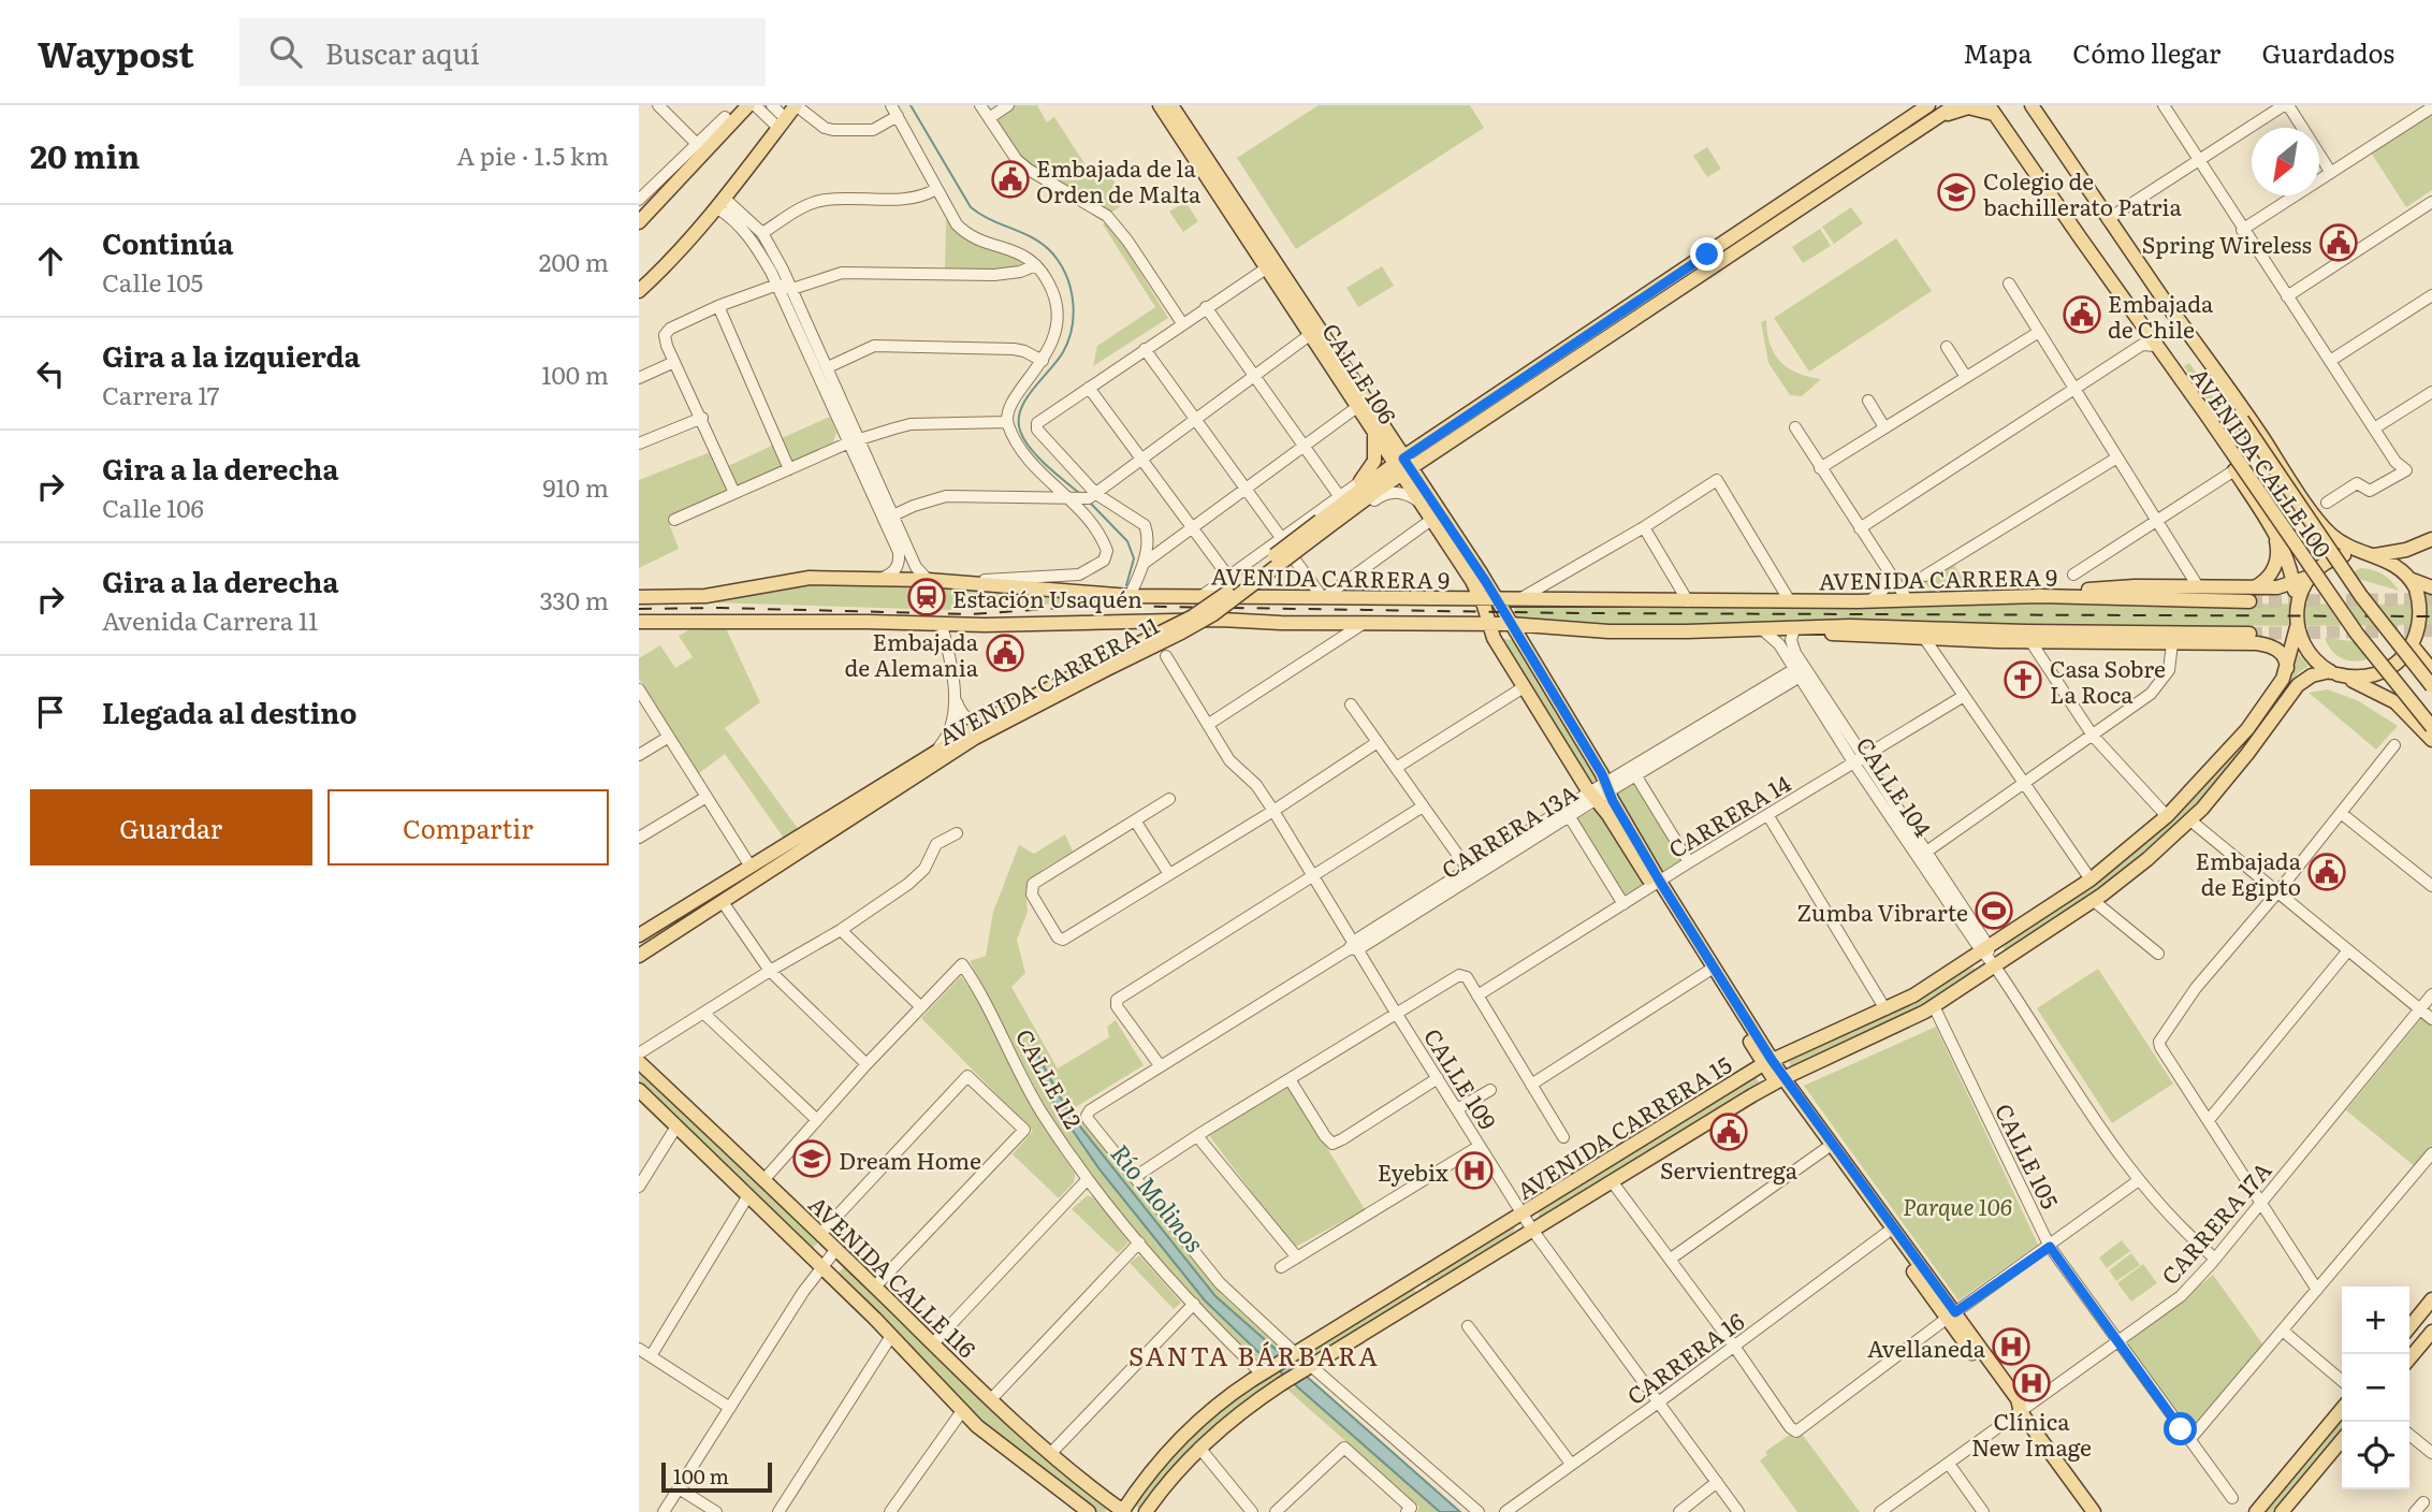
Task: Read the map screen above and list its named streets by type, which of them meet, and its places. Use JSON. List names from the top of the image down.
{
  "streets": {
    "main road": [
      "CALLE 106",
      "AVENIDA CALLE 100",
      "AVENIDA CARRERA 9",
      "AVENIDA CARRERA 11",
      "AVENIDA CARRERA 15",
      "AVENIDA CALLE 116"
    ],
    "street": [
      "CALLE 104",
      "CARRERA 14",
      "CARRERA 13A",
      "CALLE 112",
      "CALLE 109",
      "CALLE 105",
      "CARRERA 17A",
      "CARRERA 16"
    ]
  },
  "crossings": [
    ["CALLE 106", "AVENIDA CARRERA 9"],
    ["CALLE 106", "AVENIDA CARRERA 11"],
    ["CALLE 106", "CARRERA 14"],
    ["CALLE 106", "CARRERA 13A"],
    ["CALLE 106", "AVENIDA CARRERA 15"],
    ["CALLE 106", "CARRERA 17A"],
    ["CALLE 106", "CARRERA 16"],
    ["AVENIDA CARRERA 9", "CALLE 104"],
    ["AVENIDA CARRERA 9", "AVENIDA CARRERA 15"],
    ["CALLE 104", "CARRERA 14"],
    ["CALLE 104", "CARRERA 13A"],
    ["CALLE 104", "AVENIDA CARRERA 15"],
    ["CALLE 104", "CARRERA 17A"],
    ["CARRERA 13A", "CALLE 112"],
    ["CARRERA 13A", "CALLE 109"],
    ["CALLE 112", "AVENIDA CARRERA 15"],
    ["CALLE 109", "AVENIDA CARRERA 15"],
    ["CALLE 109", "CARRERA 16"],
    ["AVENIDA CARRERA 15", "CALLE 105"],
    ["AVENIDA CARRERA 15", "AVENIDA CALLE 116"],
    ["CALLE 105", "CARRERA 17A"]
  ],
  "districts": ["SANTA BÁRBARA"],
  "water": ["Río Molinos"],
  "parks": ["Parque 106"],
  "places": {
    "public building": [
      "Embajada de la Orden de Malta",
      "Spring Wireless",
      "Embajada de Chile",
      "Embajada de Alemania",
      "Embajada de Egipto",
      "Servientrega"
    ],
    "school or university": ["Colegio de bachillerato Patria", "Dream Home"],
    "station": ["Estación Usaquén"],
    "church": ["Casa Sobre La Roca"],
    "sports": ["Zumba Vibrarte"],
    "hospital": ["Eyebix", "Avellaneda", "Clínica New Image"]
  },
  "scale_bar": "100 m",
  "north": "bottom left",
  "page": {
    "header": "Waypost",
    "search": "Buscar aquí",
    "nav": ["Mapa", "Cómo llegar", "Guardados"],
    "heading": ["20 min", "A pie · 1.5 km"],
    "list": [
      ["Continúa", "Calle 105", "200 m"],
      ["Gira a la izquierda", "Carrera 17", "100 m"],
      ["Gira a la derecha", "Calle 106", "910 m"],
      ["Gira a la derecha", "Avenida Carrera 11", "330 m"],
      "Llegada al destino"
    ],
    "buttons": ["Guardar", "Compartir"],
    "map_buttons": ["+", "−"],
    "scale": "100 m"
  }
}
